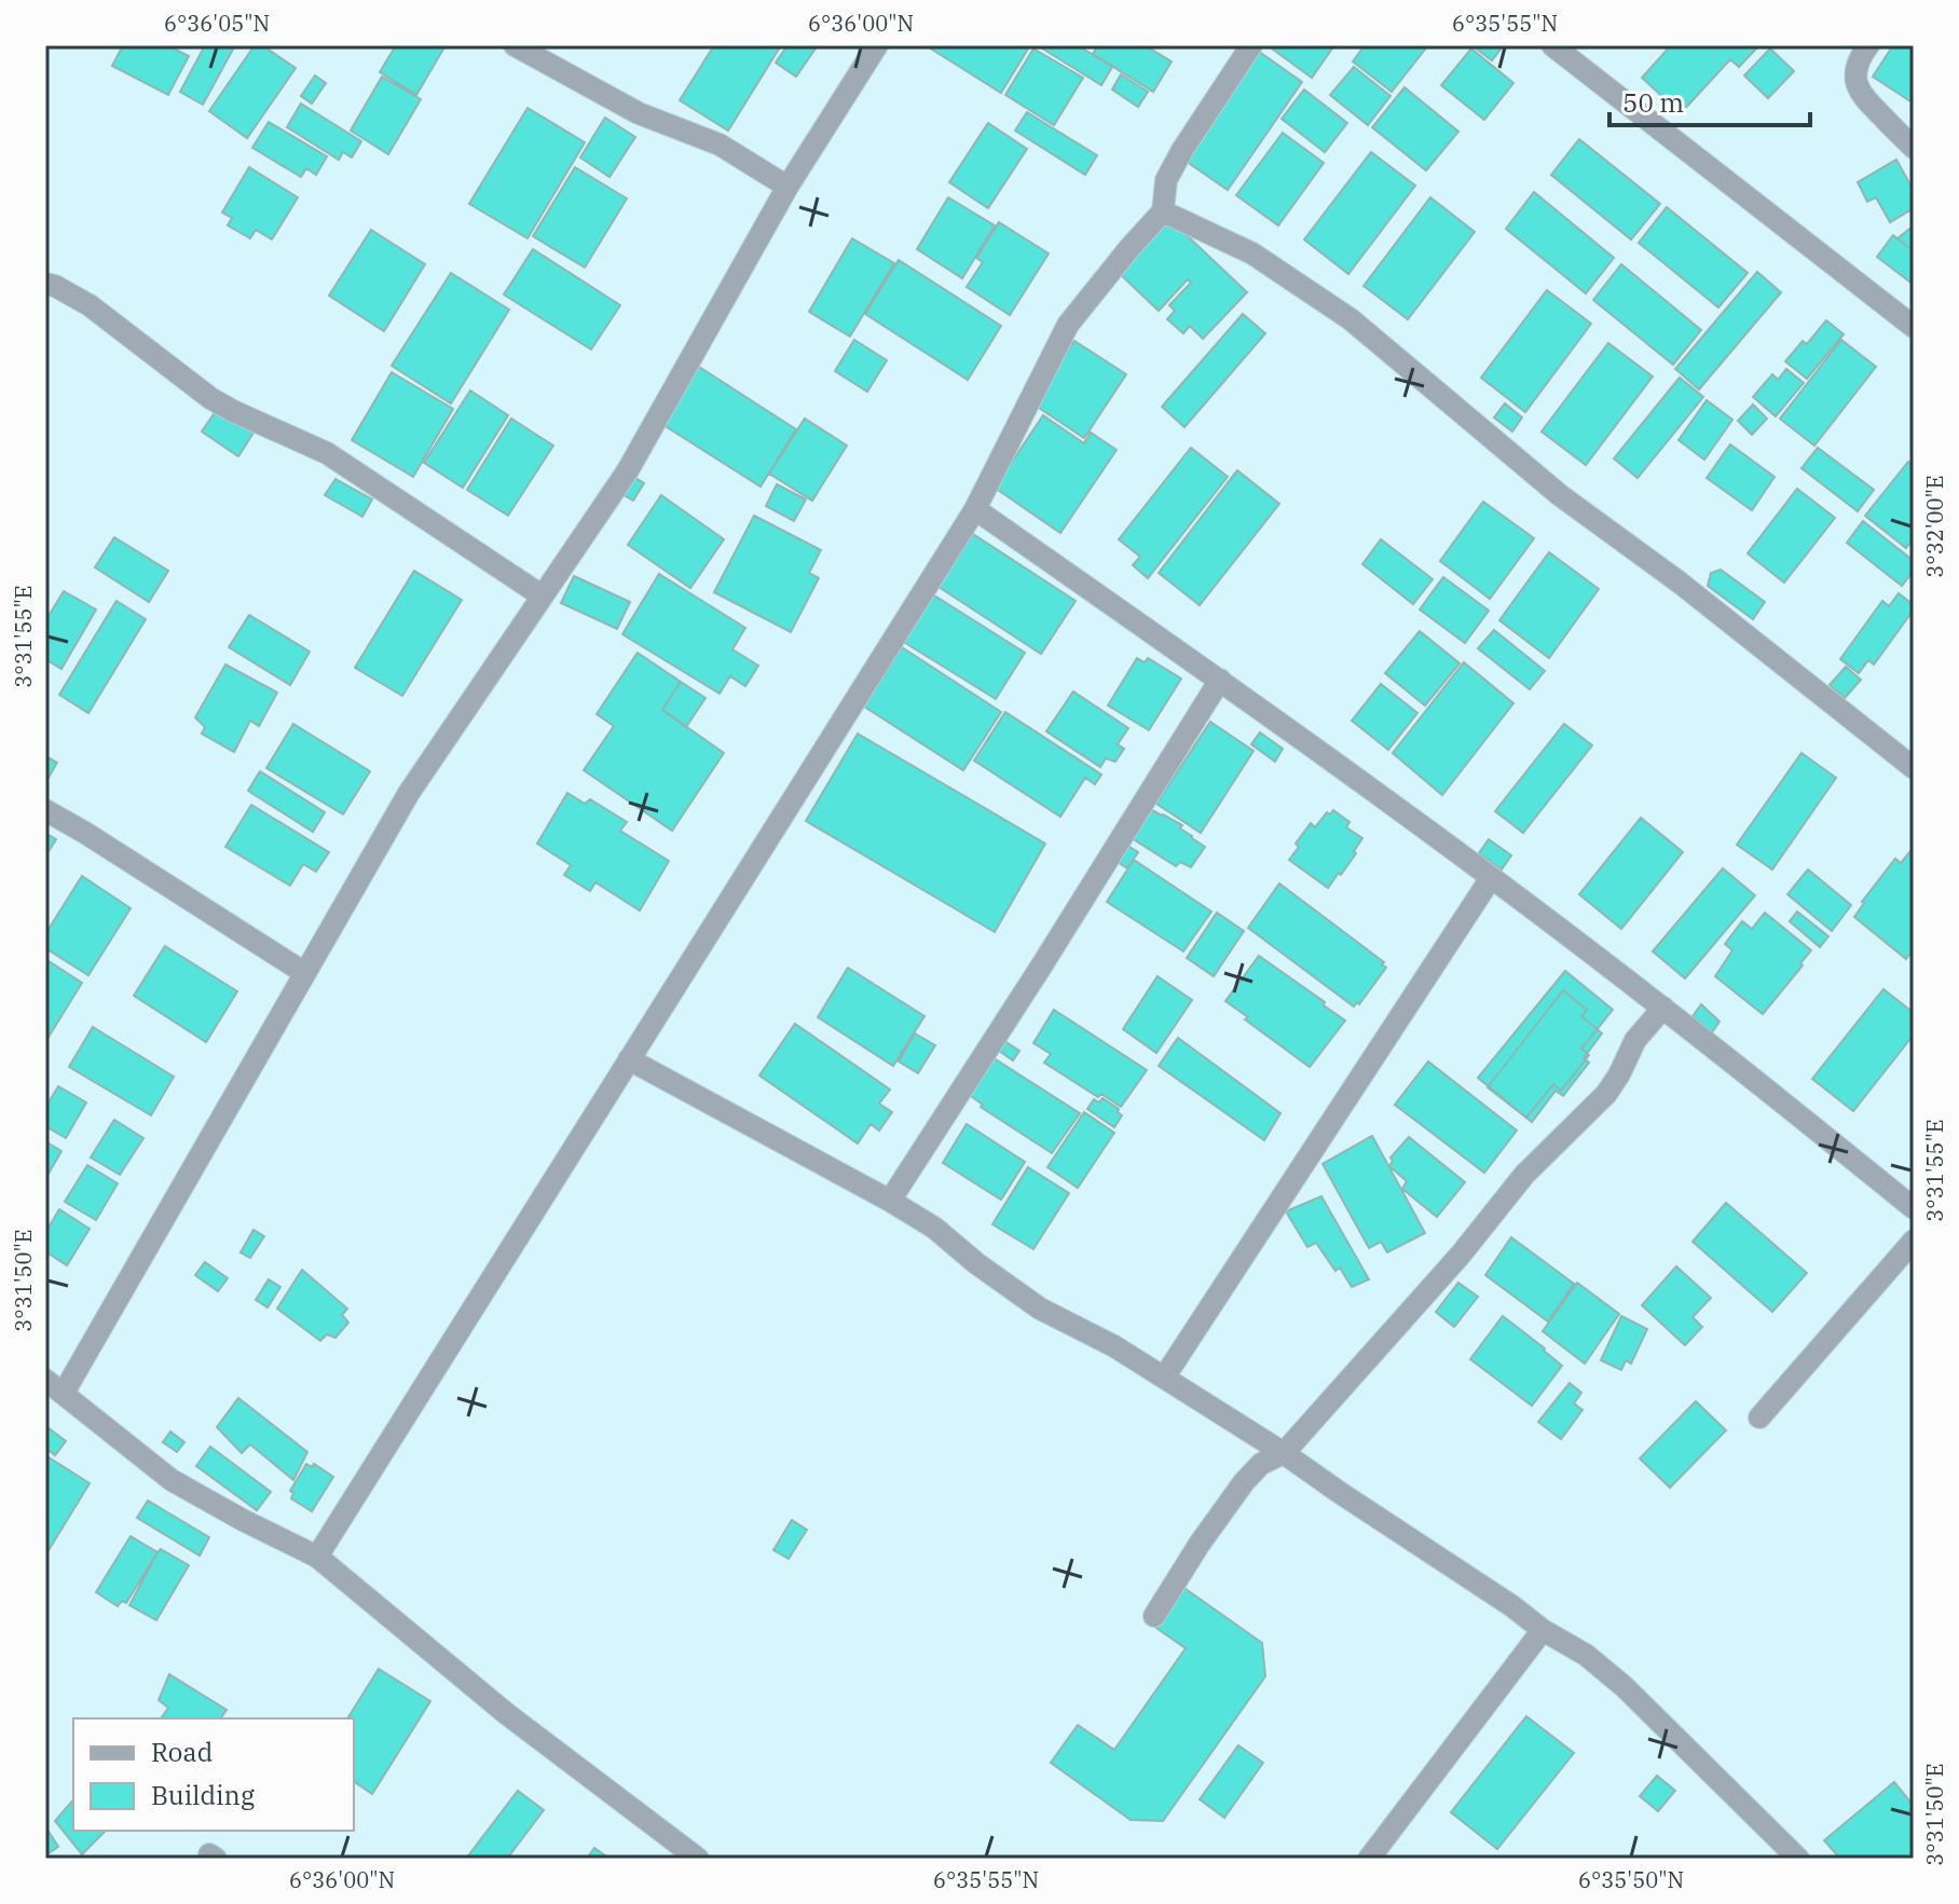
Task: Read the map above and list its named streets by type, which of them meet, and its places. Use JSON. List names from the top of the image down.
{
  "legend": ["Road", "Building"],
  "scale_bar": "50 m",
  "coordinates": [
    "6°36'05\"N",
    "6°36'00\"N",
    "6°35'55\"N",
    "3°32'00\"E",
    "3°31'55\"E",
    "3°31'50\"E",
    "6°35'50\"N"
  ]
}
